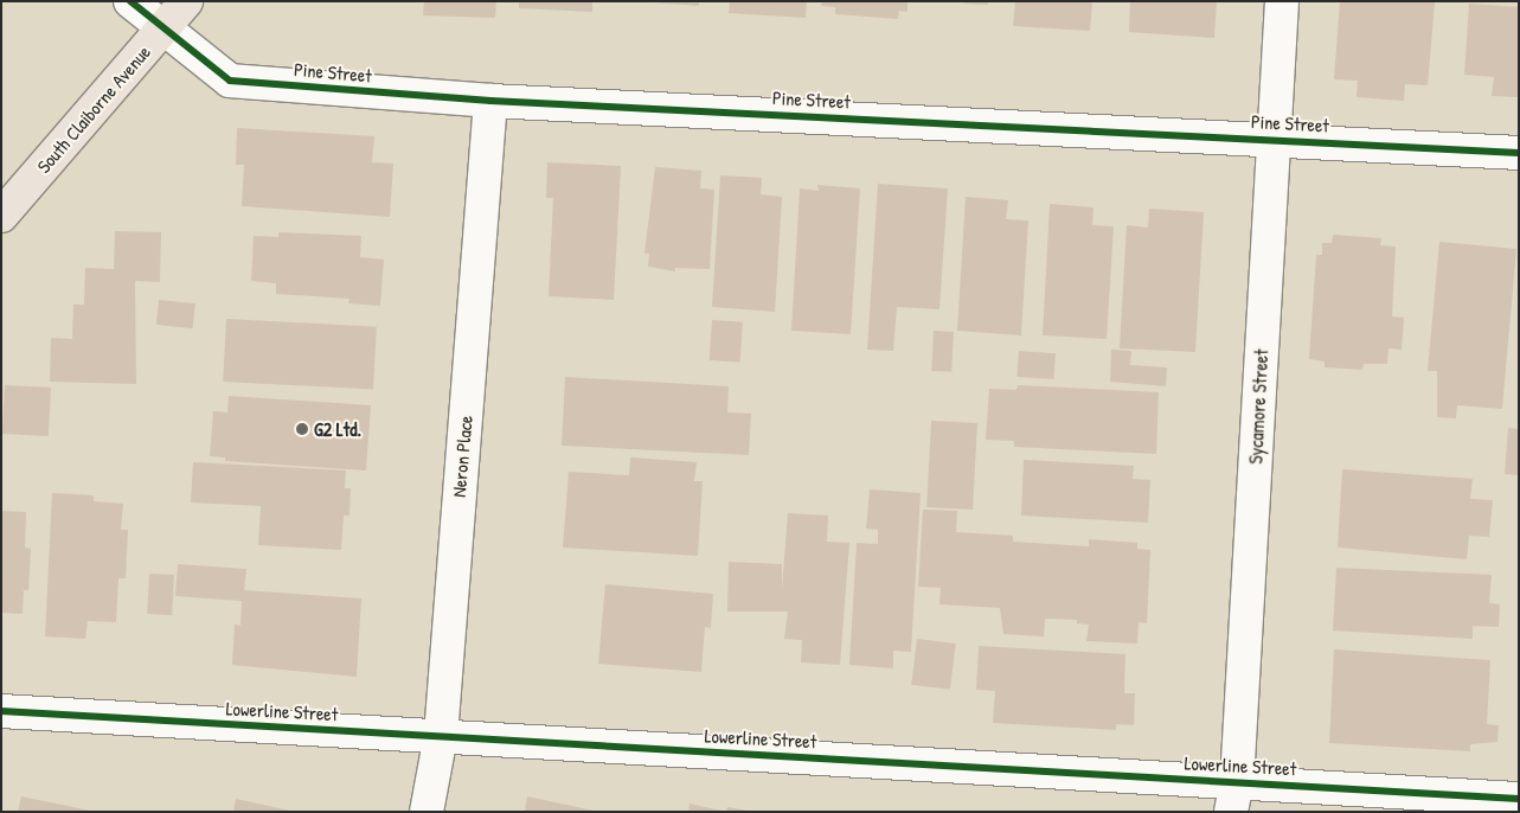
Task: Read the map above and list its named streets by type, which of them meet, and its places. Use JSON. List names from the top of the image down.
{
  "streets": {
    "main road": ["South Claiborne Avenue"],
    "street": [
      "Pine Street",
      "Sycamore Street",
      "Neron Place",
      "Lowerline Street"
    ]
  },
  "crossings": [
    ["Pine Street", "South Claiborne Avenue"],
    ["Pine Street", "Sycamore Street"],
    ["Pine Street", "Neron Place"],
    ["Sycamore Street", "Lowerline Street"],
    ["Neron Place", "Lowerline Street"]
  ],
  "places": ["G2 Ltd."]
}
